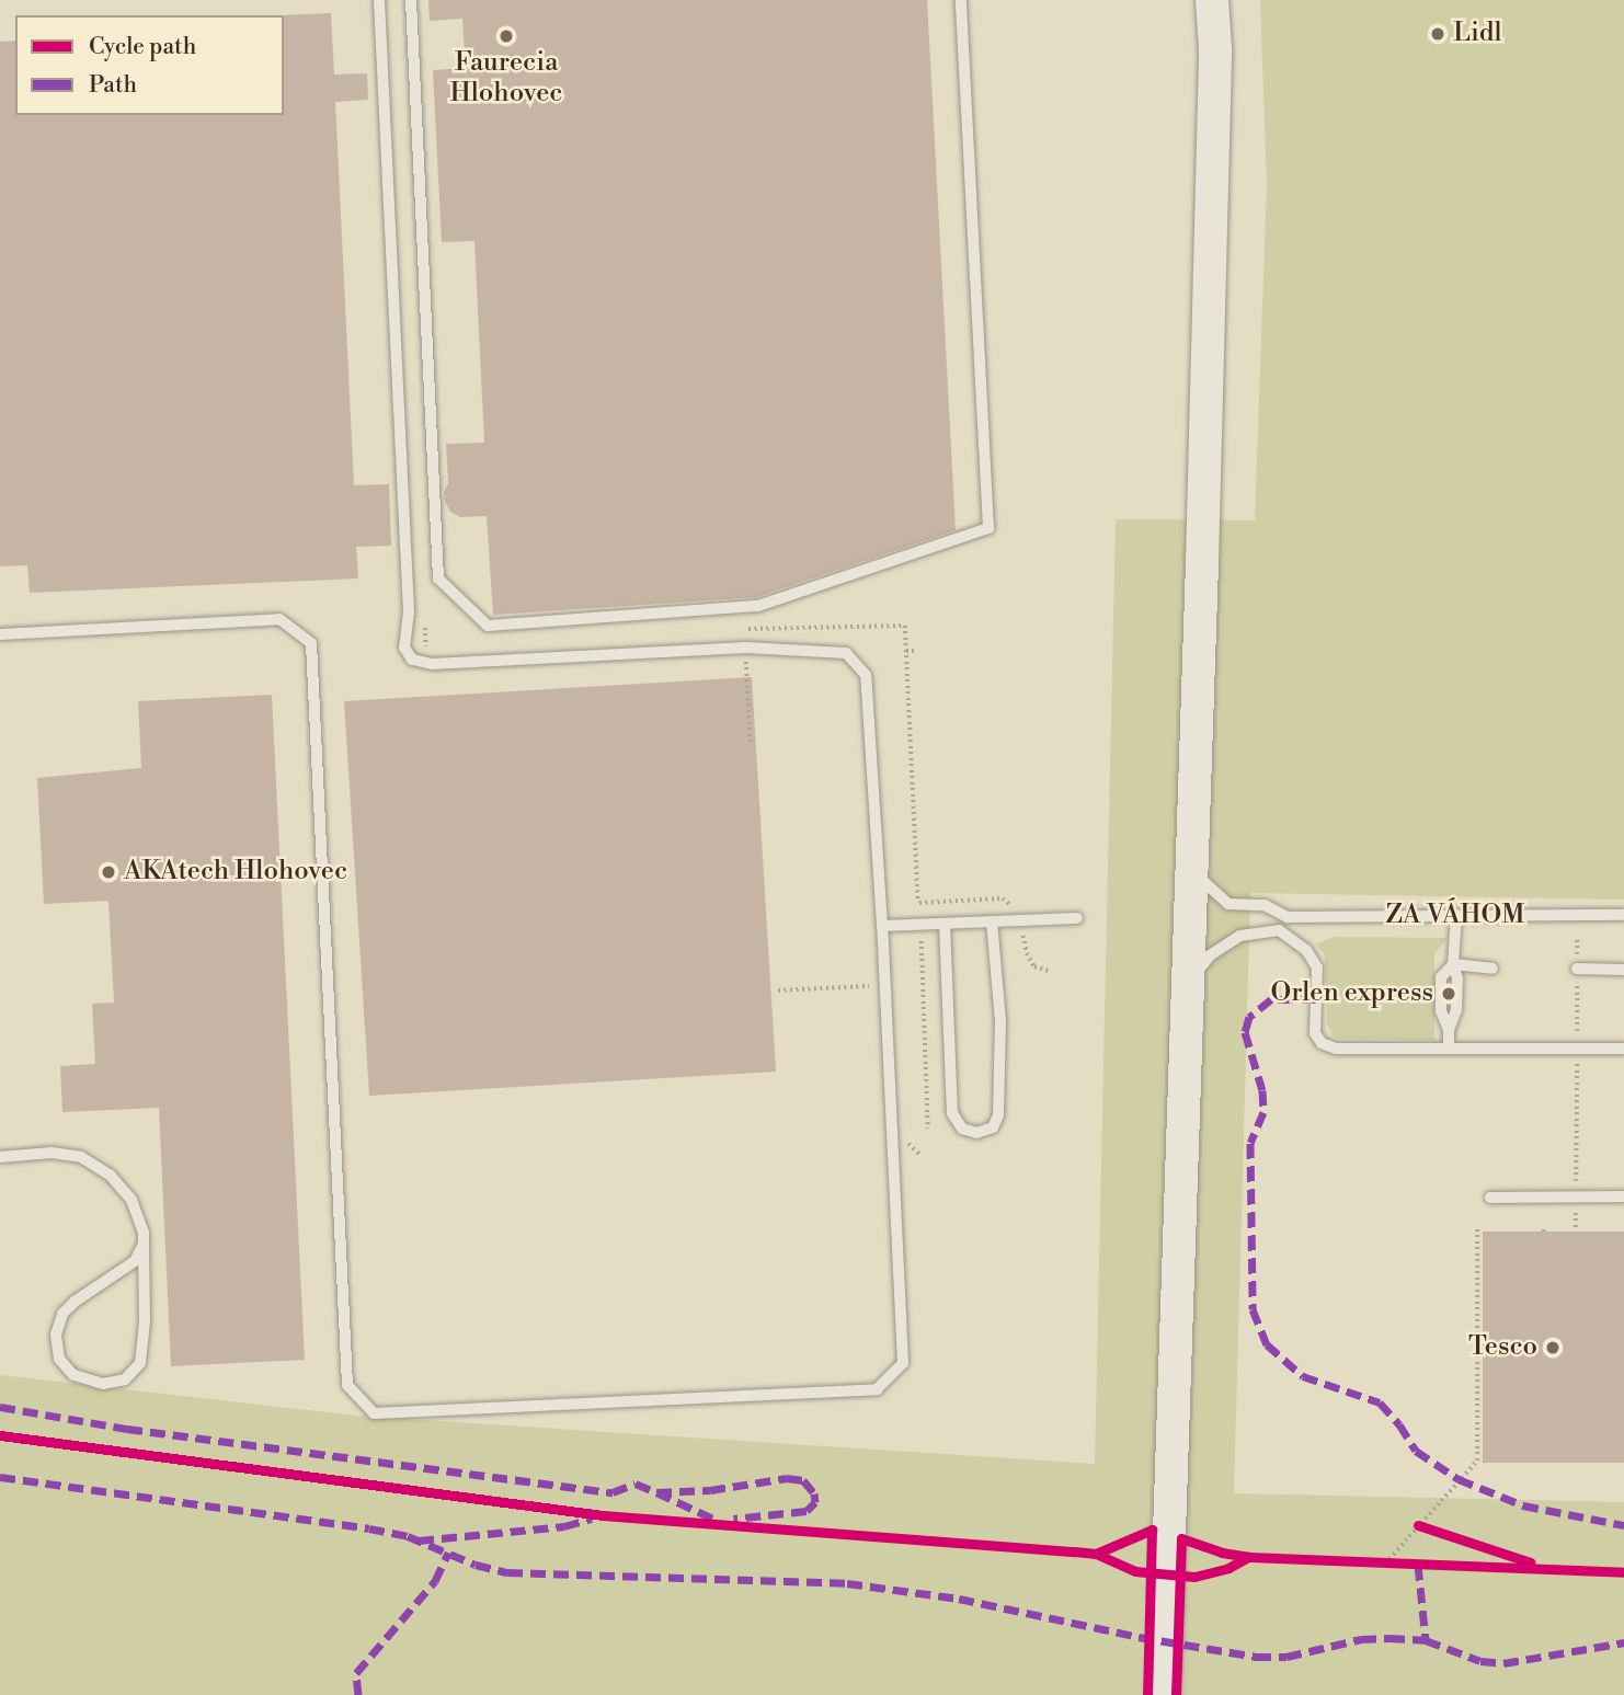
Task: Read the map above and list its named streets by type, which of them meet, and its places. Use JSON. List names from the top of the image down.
{
  "streets": {
    "lane": ["ZA VÁHOM"]
  },
  "places": [
    "Lidl",
    "Faurecia Hlohovec",
    "AKAtech Hlohovec",
    "Orlen express",
    "Tesco"
  ],
  "legend": ["Cycle path", "Path"]
}
